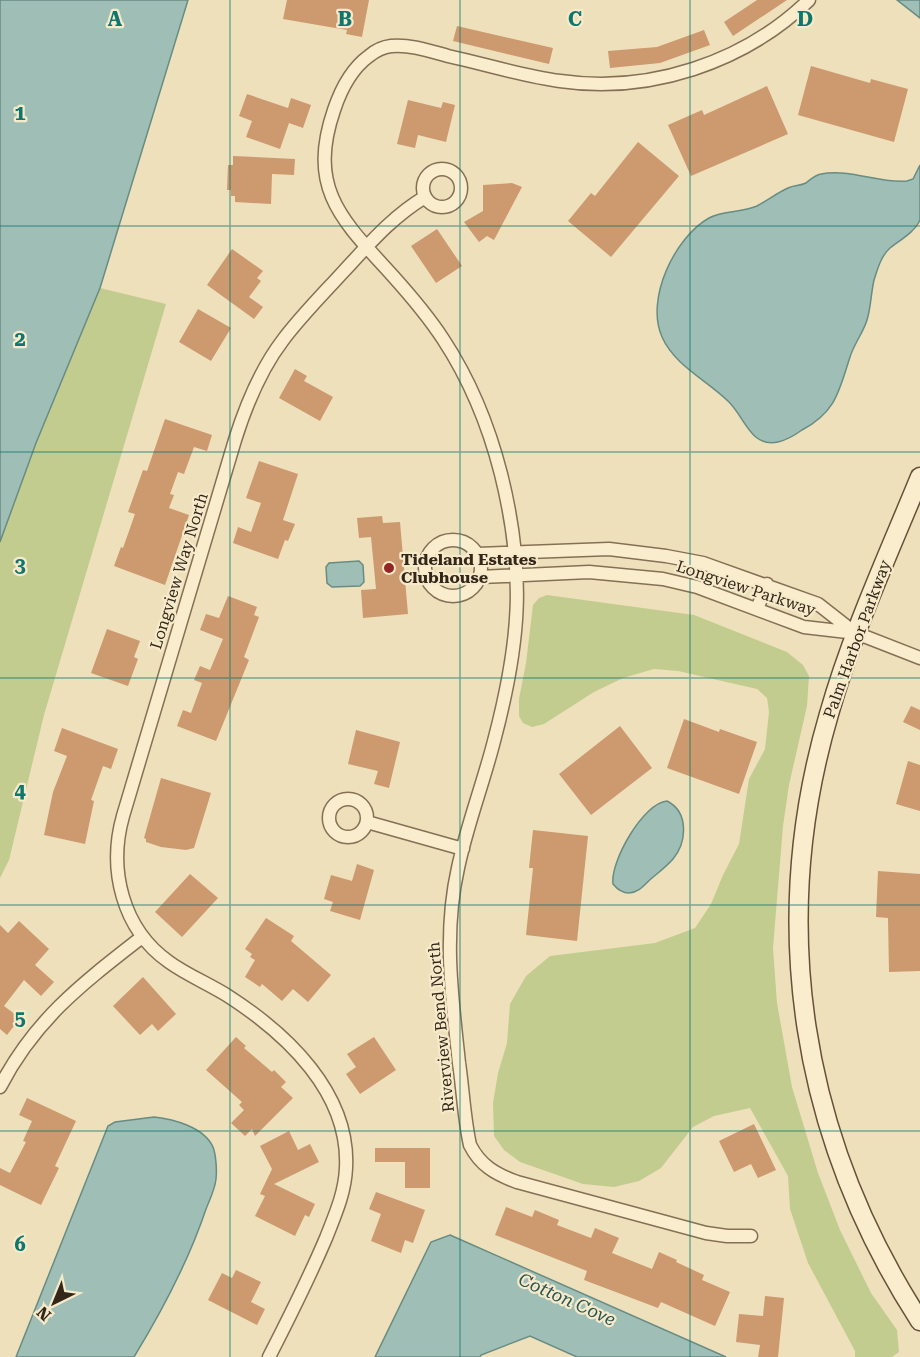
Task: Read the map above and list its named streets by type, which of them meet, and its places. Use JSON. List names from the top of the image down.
{
  "streets": {
    "street": [
      "Longview Way North",
      "Longview Parkway",
      "Palm Harbor Parkway",
      "Riverview Bend North"
    ]
  },
  "crossings": [
    ["Longview Way North", "Riverview Bend North"],
    ["Longview Parkway", "Palm Harbor Parkway"],
    ["Longview Parkway", "Riverview Bend North"]
  ],
  "water": ["Cotton Cove"],
  "places": ["Tideland Estates Clubhouse"],
  "north": "bottom left",
  "grid": {
    "columns": [
      "A",
      "B",
      "C",
      "D"
    ],
    "rows": [
      "1",
      "2",
      "3",
      "4",
      "5",
      "6"
    ]
  }
}
